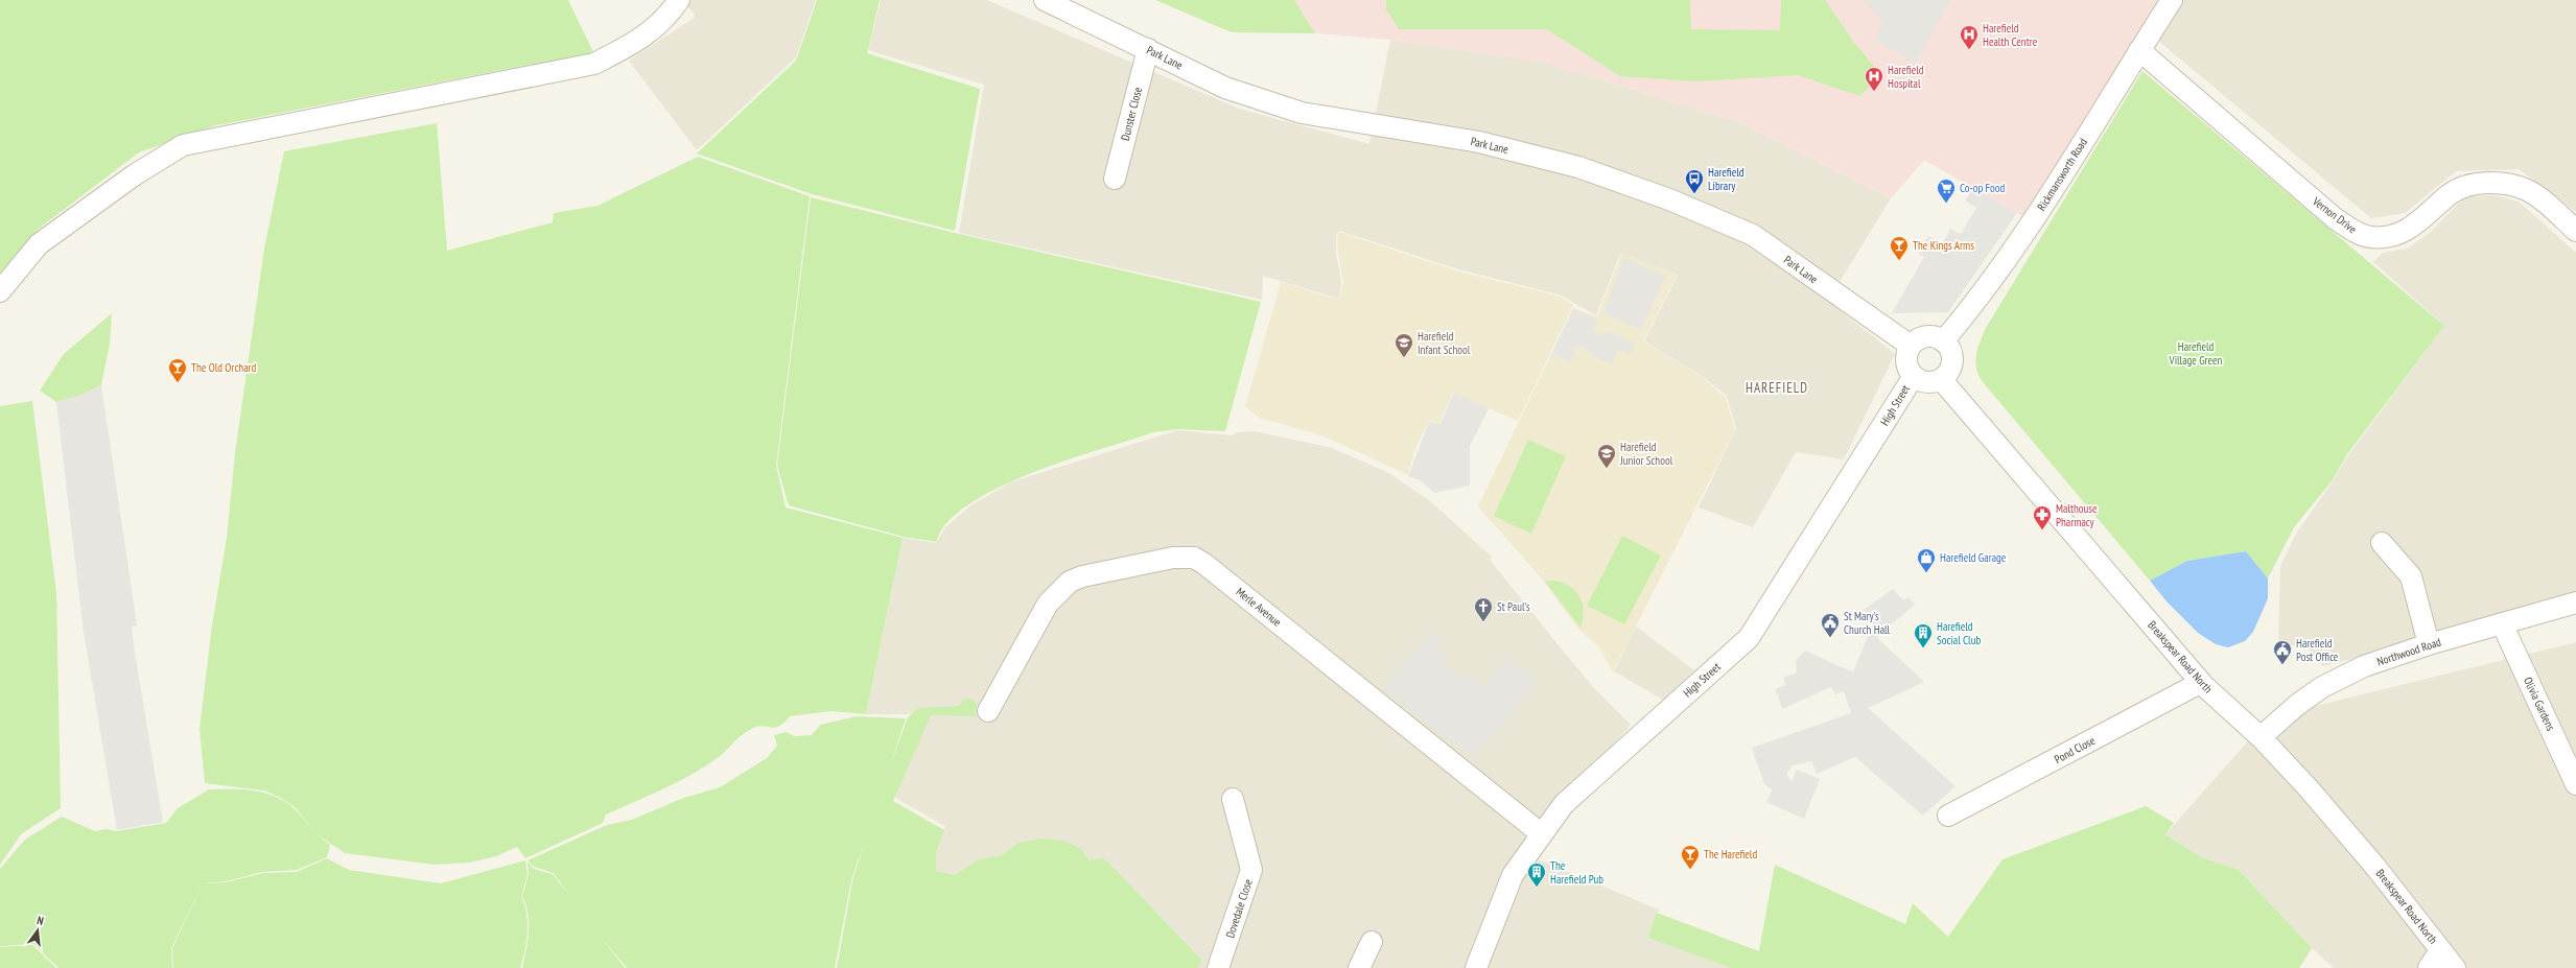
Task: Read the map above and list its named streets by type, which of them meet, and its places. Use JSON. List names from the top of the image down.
{
  "streets": {
    "street": [
      "Park Lane",
      "Dunster Close",
      "Rickmansworth Road",
      "Vernon Drive",
      "High Street",
      "Merle Avenue",
      "Northwood Road",
      "Breakspear Road North",
      "Olivia Gardens",
      "Pond Close",
      "Dovedale Close"
    ]
  },
  "crossings": [
    ["Park Lane", "Dunster Close"],
    ["Park Lane", "Rickmansworth Road"],
    ["Park Lane", "High Street"],
    ["Park Lane", "Breakspear Road North"],
    ["Rickmansworth Road", "Vernon Drive"],
    ["Rickmansworth Road", "High Street"],
    ["Rickmansworth Road", "Breakspear Road North"],
    ["High Street", "Merle Avenue"],
    ["High Street", "Breakspear Road North"],
    ["Northwood Road", "Breakspear Road North"],
    ["Northwood Road", "Olivia Gardens"],
    ["Breakspear Road North", "Pond Close"]
  ],
  "districts": ["HAREFIELD"],
  "parks": ["Harefield Village Green"],
  "places": {
    "hospital": ["Harefield Health Centre", "Harefield Hospital"],
    "bus stop": ["Harefield Library"],
    "supermarket": ["Co-op Food"],
    "bar": ["The Kings Arms", "The Old Orchard", "The Harefield"],
    "school or university": ["Harefield Infant School", "Harefield Junior School"],
    "pharmacy": ["Malthouse Pharmacy"],
    "shop": ["Harefield Garage"],
    "church": ["St Paul's"],
    "public building": ["St Mary's Church Hall", "Harefield Post Office"],
    "building": ["Harefield Social Club", "The Harefield Pub"]
  },
  "north": "top"
}
